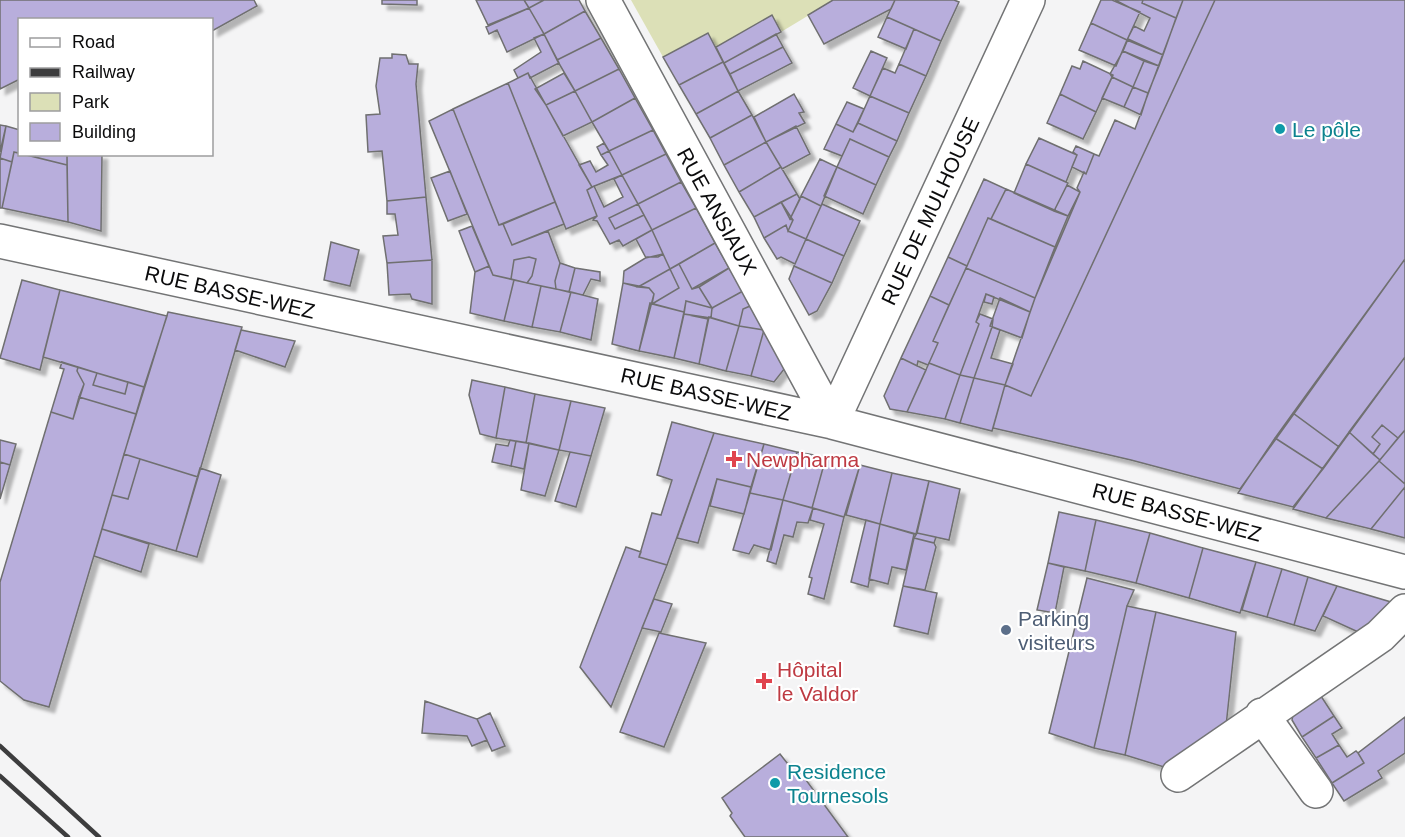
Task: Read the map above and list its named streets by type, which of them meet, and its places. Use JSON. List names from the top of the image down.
{
  "streets": {
    "street": ["RUE ANSIAUX", "RUE DE MULHOUSE", "RUE BASSE-WEZ"]
  },
  "crossings": [
    ["RUE ANSIAUX", "RUE DE MULHOUSE"],
    ["RUE ANSIAUX", "RUE BASSE-WEZ"],
    ["RUE DE MULHOUSE", "RUE BASSE-WEZ"]
  ],
  "places": {
    "other": ["Le pôle", "Parking visiteurs", "Residence Tournesols"],
    "health": ["Newpharma", "Hôpital le Valdor"]
  },
  "legend": [
    "Road",
    "Railway",
    "Park",
    "Building"
  ]
}
